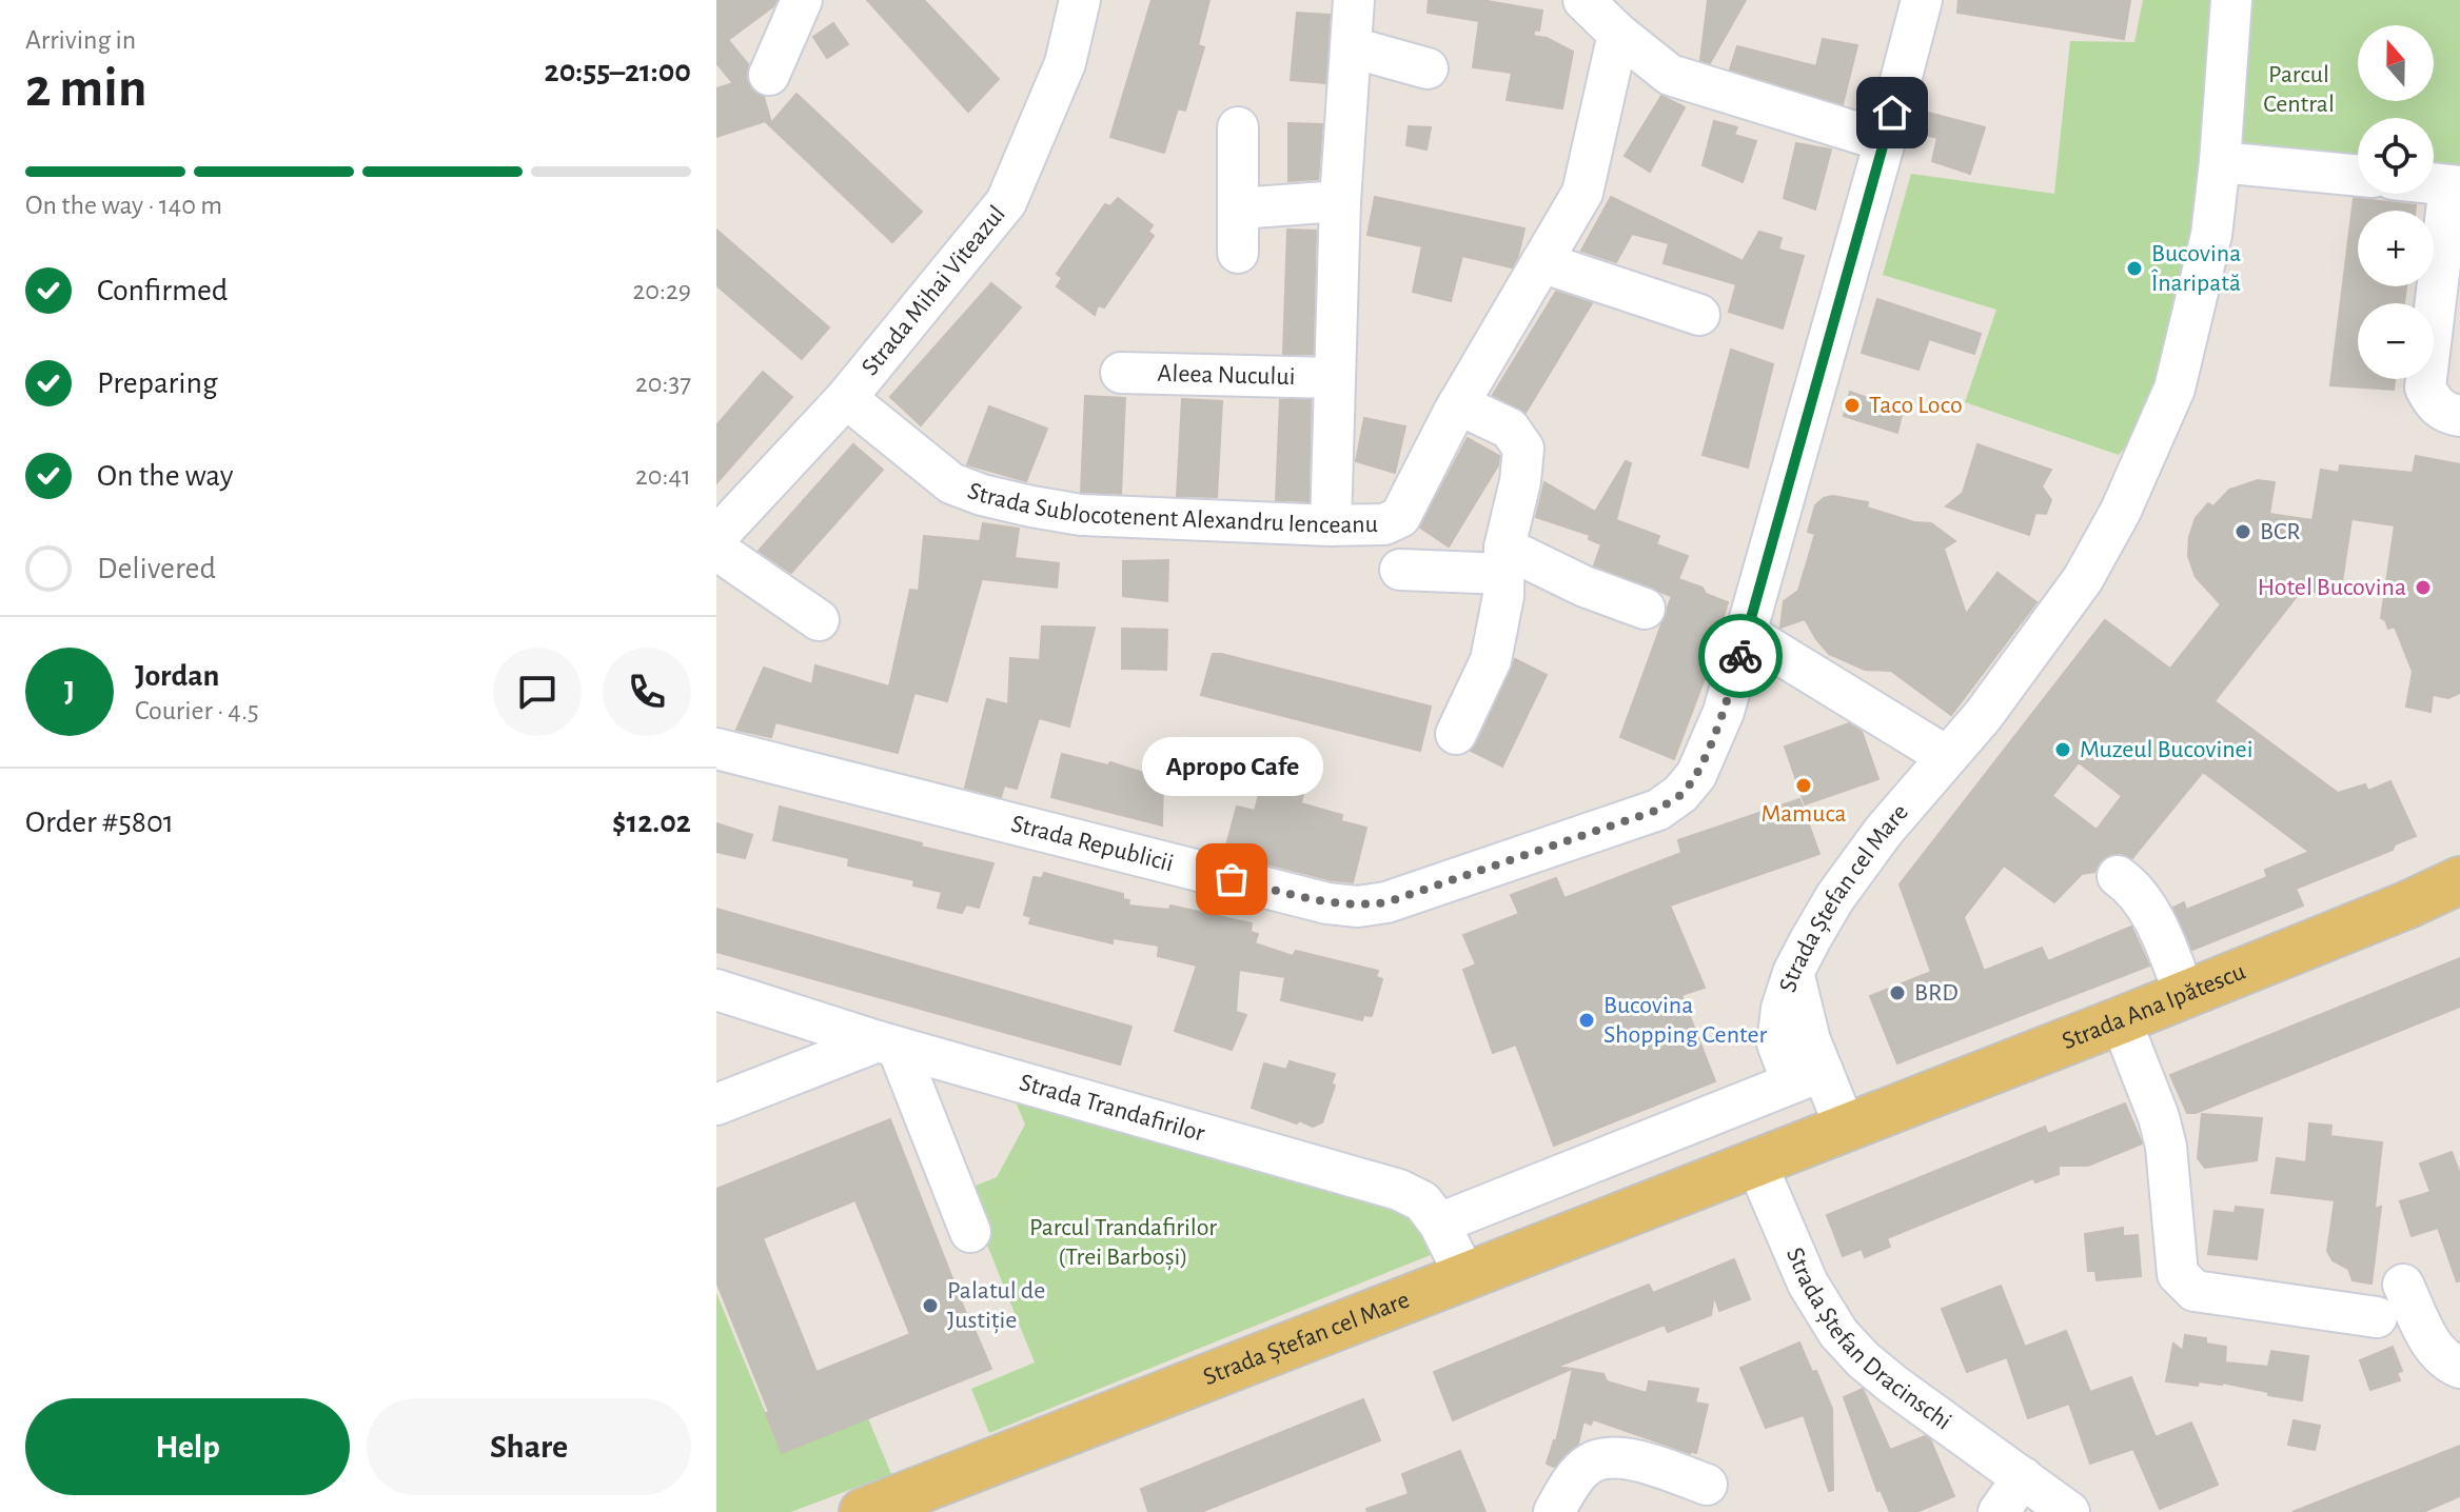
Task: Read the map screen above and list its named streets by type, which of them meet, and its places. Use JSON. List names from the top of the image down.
{
  "streets": {
    "main road": ["Strada Ștefan cel Mare", "Strada Ana Ipătescu"],
    "street": [
      "Strada Mihai Viteazul",
      "Aleea Nucului",
      "Strada Sublocotenent Alexandru Ienceanu",
      "Strada Republicii",
      "Strada Trandafirilor",
      "Strada Ștefan Dracinschi"
    ]
  },
  "crossings": [
    ["Strada Mihai Viteazul", "Strada Sublocotenent Alexandru Ienceanu"],
    ["Aleea Nucului", "Strada Sublocotenent Alexandru Ienceanu"],
    ["Strada Ștefan cel Mare", "Strada Ana Ipătescu"],
    ["Strada Ștefan cel Mare", "Strada Trandafirilor"],
    ["Strada Ștefan cel Mare", "Strada Ștefan Dracinschi"]
  ],
  "parks": ["Parcul Central", "Parcul Trandafirilor (Trei Barboși)"],
  "places": [
    "Bucovina Înaripată",
    "Taco Loco",
    "BCR",
    "Hotel Bucovina",
    "Muzeul Bucovinei",
    "Mamuca",
    "Apropo Cafe",
    "BRD",
    "Bucovina Shopping Center",
    "Palatul de Justiție"
  ],
  "north": "top",
  "page": {
    "heading": ["2 min", "Arriving in", "20:55–21:00"],
    "panel": [
      "Jordan",
      "Courier · 4.5",
      "Order #5801",
      "$12.02"
    ],
    "map_buttons": ["+", "−"],
    "bar": "On the way · 140 m",
    "list": [
      ["Confirmed", "20:29"],
      ["Preparing", "20:37"],
      ["On the way", "20:41"],
      "Delivered"
    ],
    "round": "J",
    "bubble": "Apropo Cafe",
    "buttons": ["Help", "Share"]
  }
}
